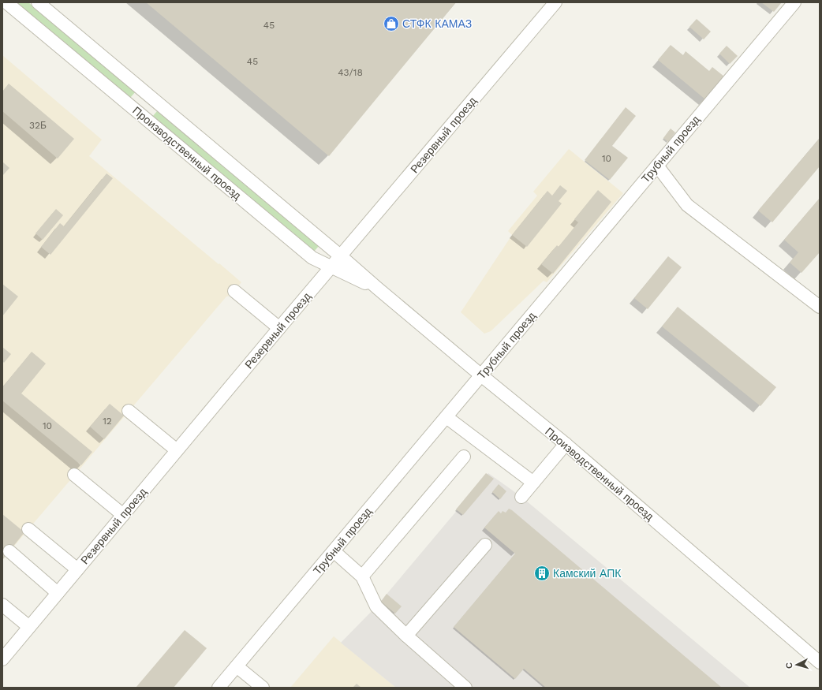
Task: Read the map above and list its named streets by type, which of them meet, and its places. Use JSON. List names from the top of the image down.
{
  "streets": {
    "street": ["Резервный проезд", "Трубный проезд", "Производственный проезд"]
  },
  "crossings": [
    ["Резервный проезд", "Производственный проезд"],
    ["Трубный проезд", "Производственный проезд"]
  ],
  "places": {
    "shop": ["СТФК КАМАЗ"],
    "building": ["Камский АПК"]
  },
  "house_numbers": [
    "45",
    "45",
    "43/18",
    "32Б",
    "10",
    "12",
    "10"
  ],
  "north": "left"
}
